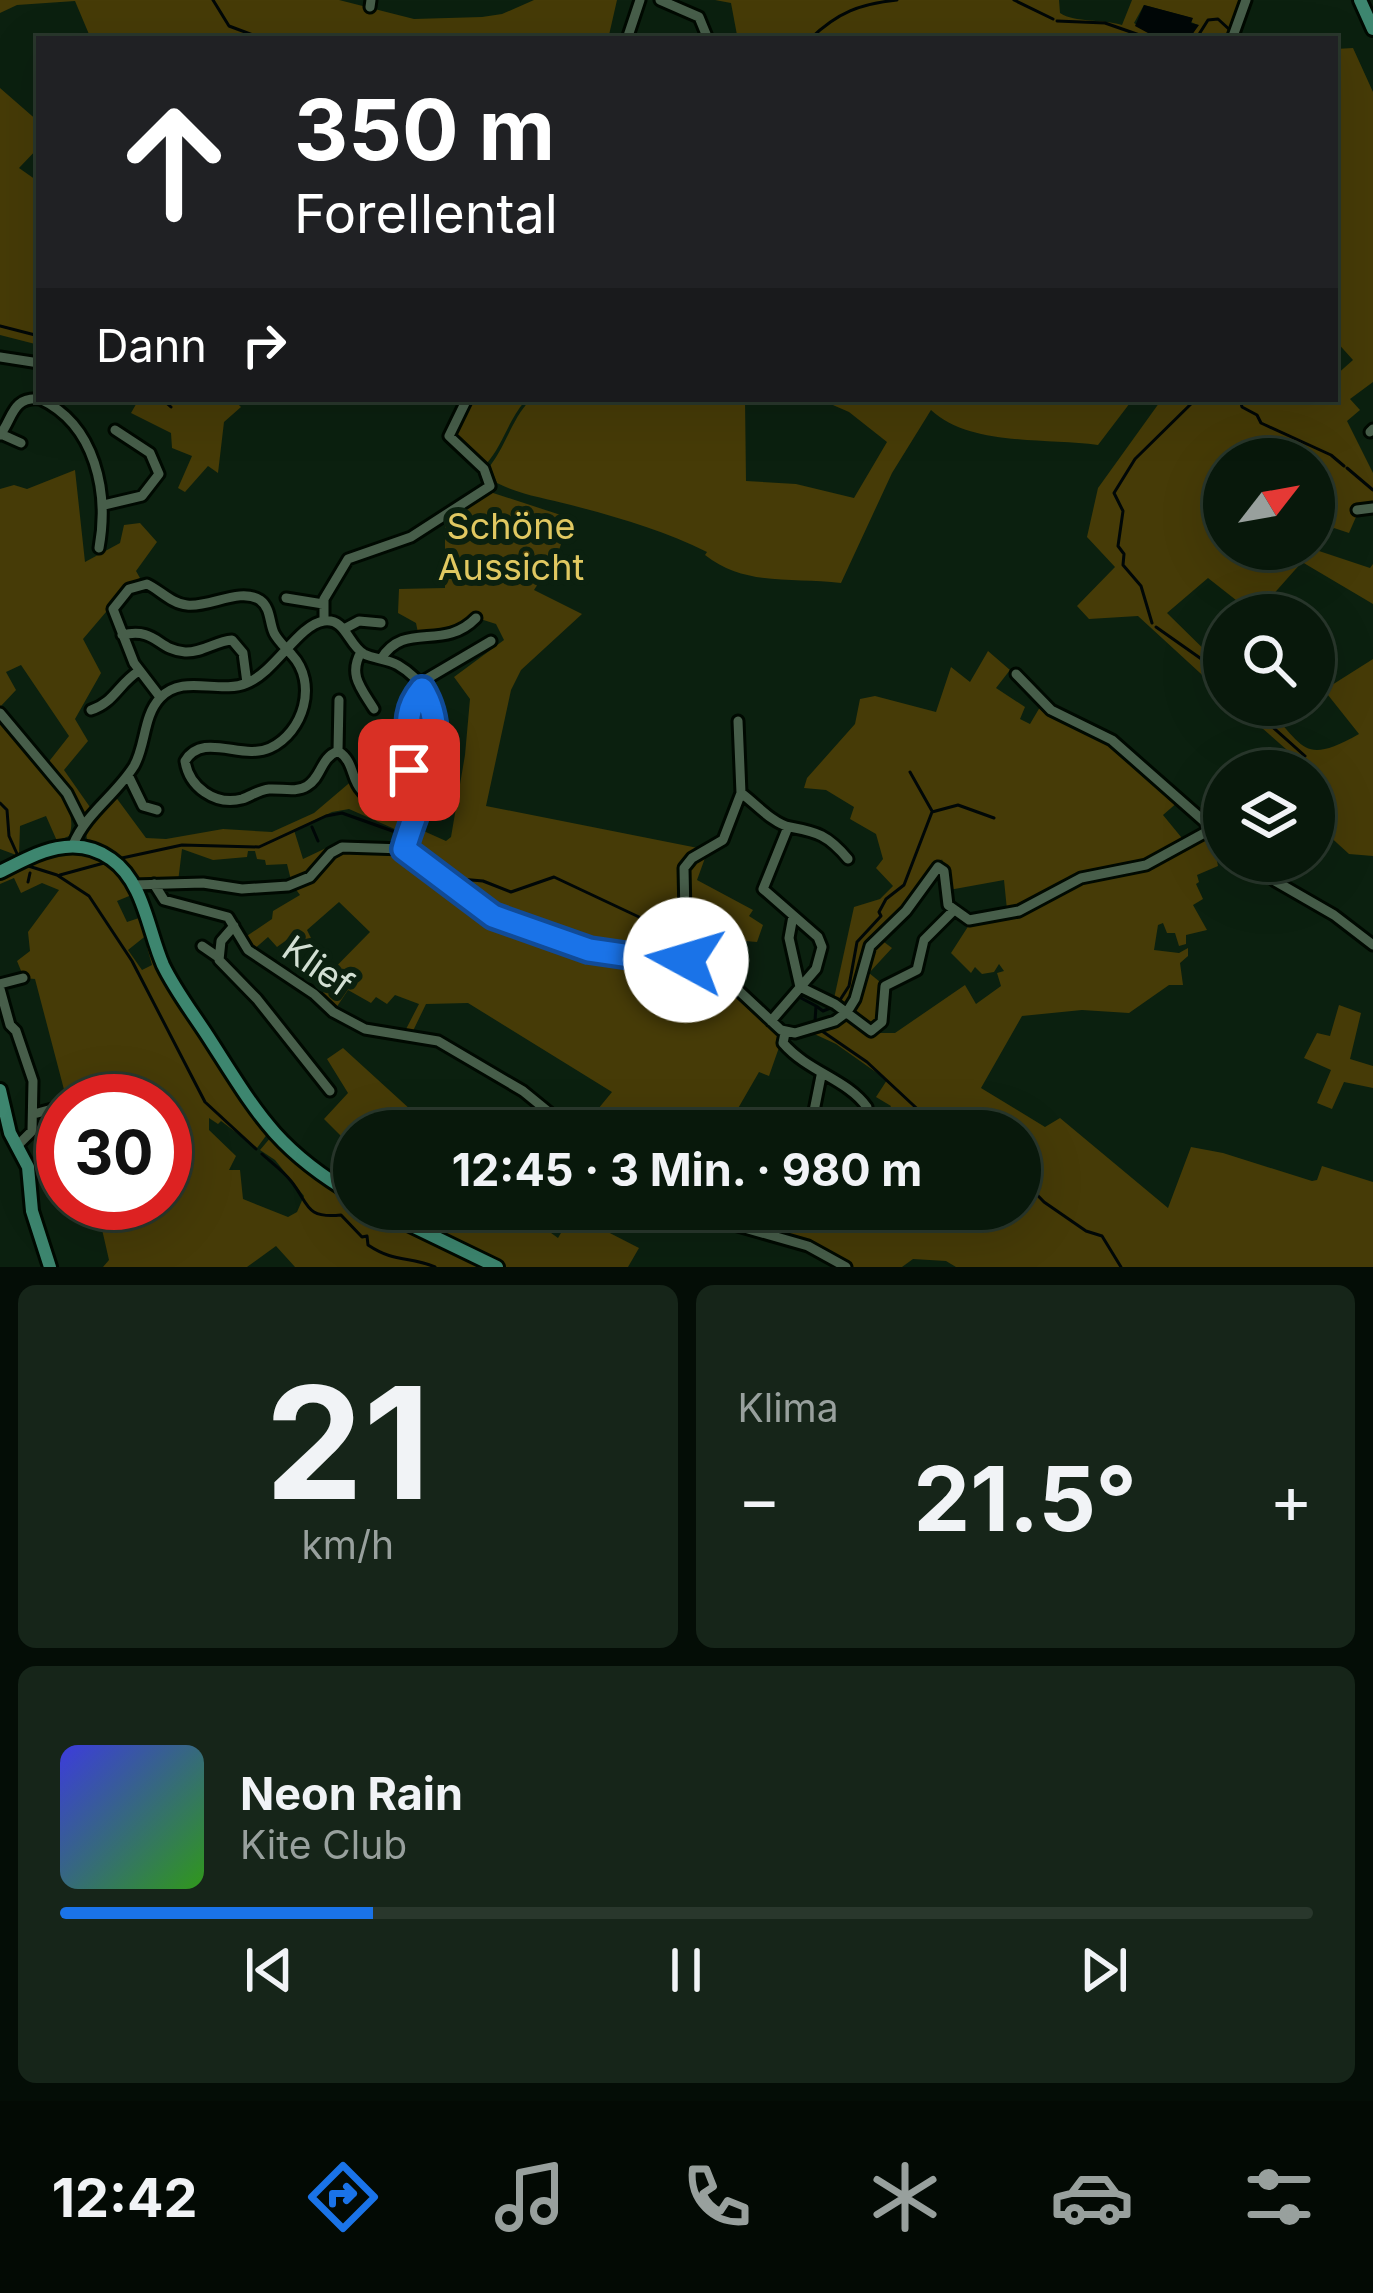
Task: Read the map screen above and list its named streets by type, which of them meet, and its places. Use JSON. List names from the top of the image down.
{
  "streets": {
    "street": ["Klief"]
  },
  "parks": ["Schöne Aussicht"],
  "north": "top right",
  "page": {
    "turn": ["350 m", "Forellental"],
    "then": "Dann",
    "limit": "30",
    "trip": "12:45 · 3 Min. · 980 m",
    "tile": [
      ["21", "km/h"],
      "Klima"
    ],
    "heat": ["−", "21.5°", "+"],
    "song": ["Neon Rain", "Kite Club"],
    "tabs": "12:42"
  }
}
